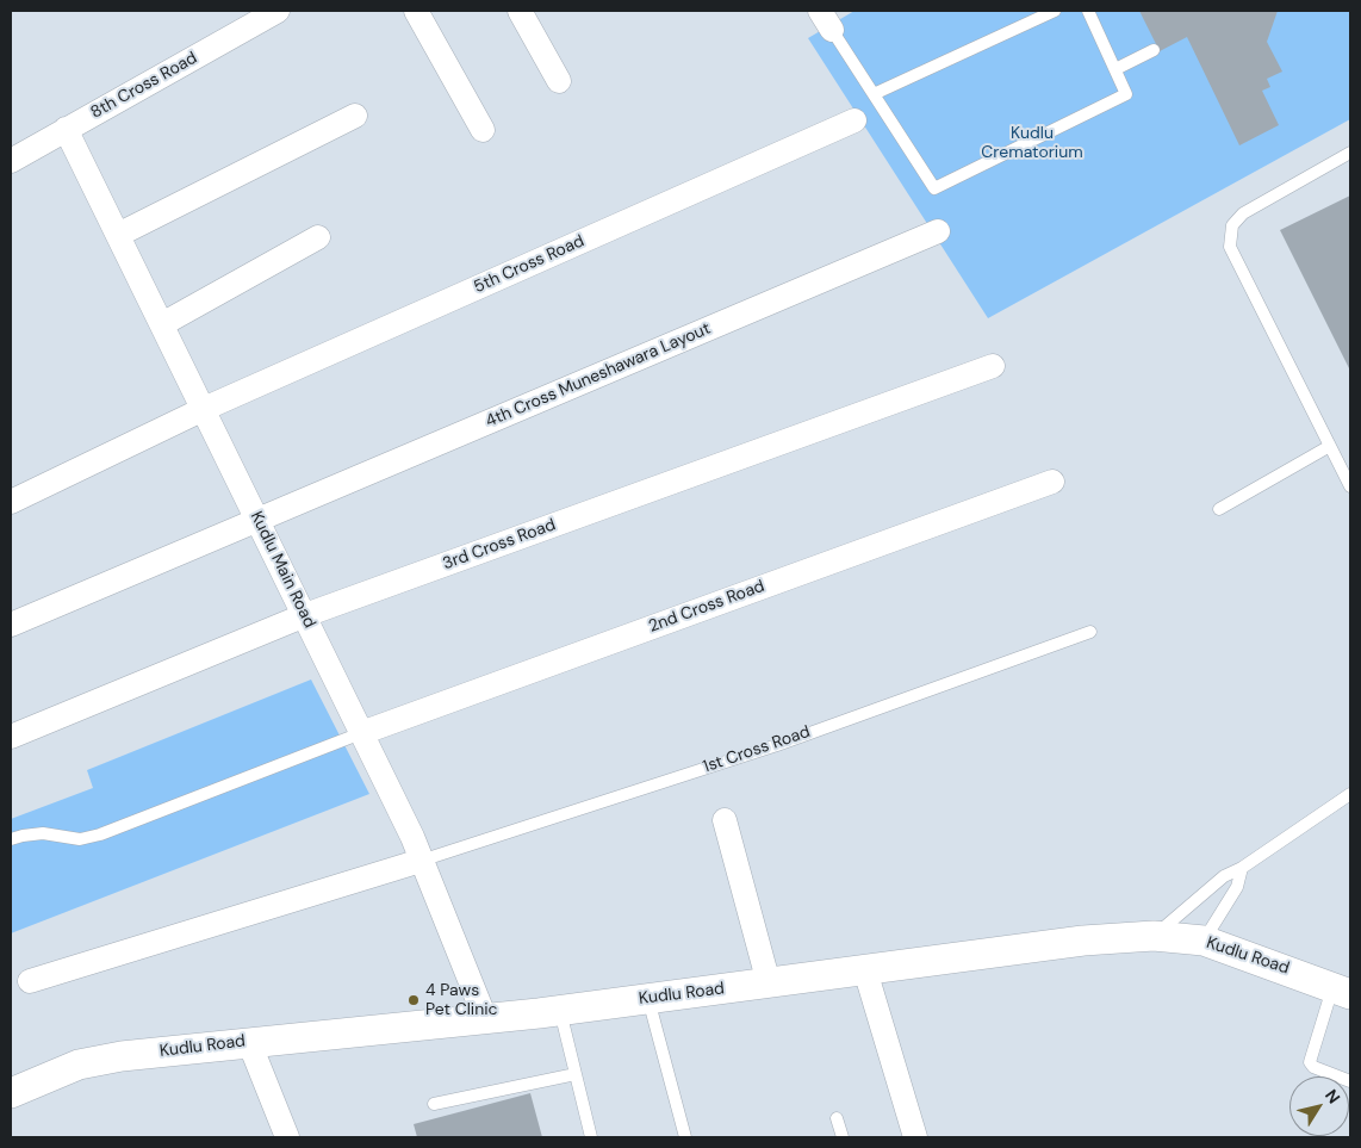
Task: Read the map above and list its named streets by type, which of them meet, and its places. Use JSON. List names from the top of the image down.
{
  "streets": {
    "street": [
      "8th Cross Road",
      "5th Cross Road",
      "4th Cross Muneshawara Layout",
      "3rd Cross Road",
      "Kudlu Main Road",
      "2nd Cross Road",
      "Kudlu Road"
    ],
    "lane": ["1st Cross Road"]
  },
  "crossings": [
    ["8th Cross Road", "Kudlu Main Road"],
    ["5th Cross Road", "Kudlu Main Road"],
    ["4th Cross Muneshawara Layout", "Kudlu Main Road"],
    ["3rd Cross Road", "Kudlu Main Road"],
    ["Kudlu Main Road", "2nd Cross Road"],
    ["Kudlu Main Road", "1st Cross Road"],
    ["Kudlu Main Road", "Kudlu Road"]
  ],
  "parks": ["Kudlu Crematorium"],
  "places": ["4 Paws Pet Clinic"],
  "north": "top right"
}
